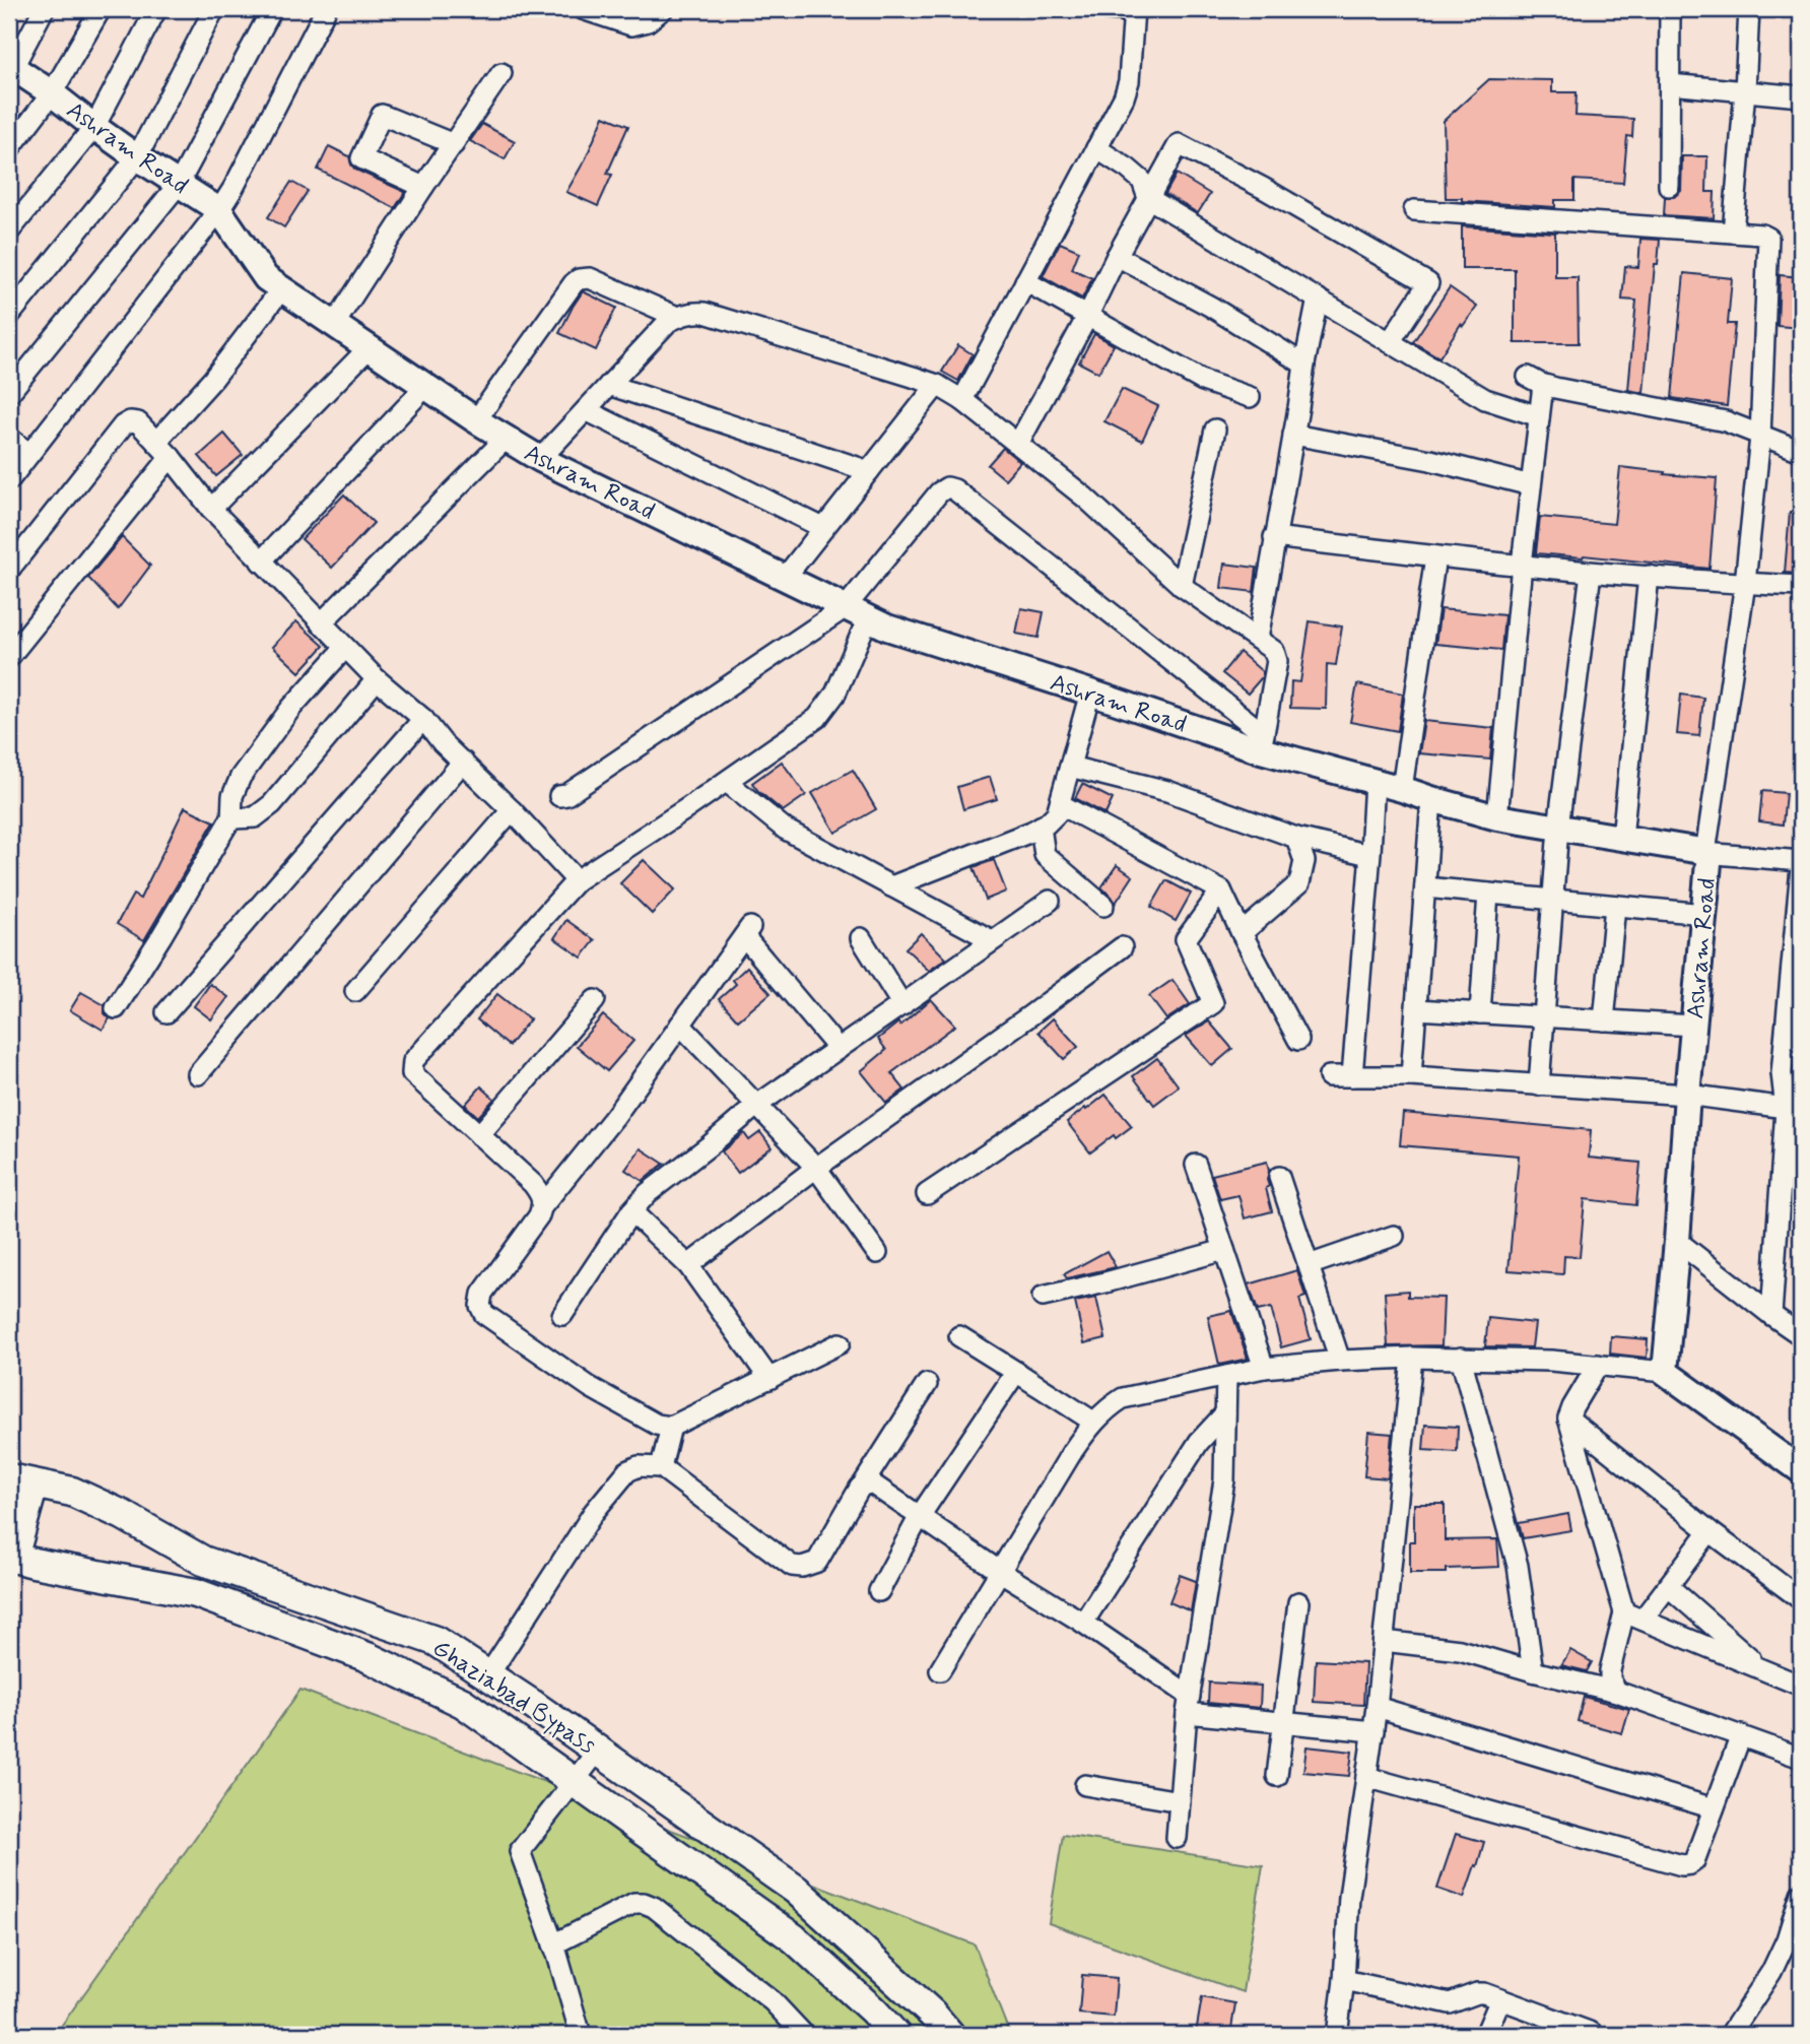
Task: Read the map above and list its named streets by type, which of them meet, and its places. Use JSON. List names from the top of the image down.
{
  "streets": {
    "main road": ["Ghaziabad Bypass"],
    "street": ["Ashram Road"]
  }
}
